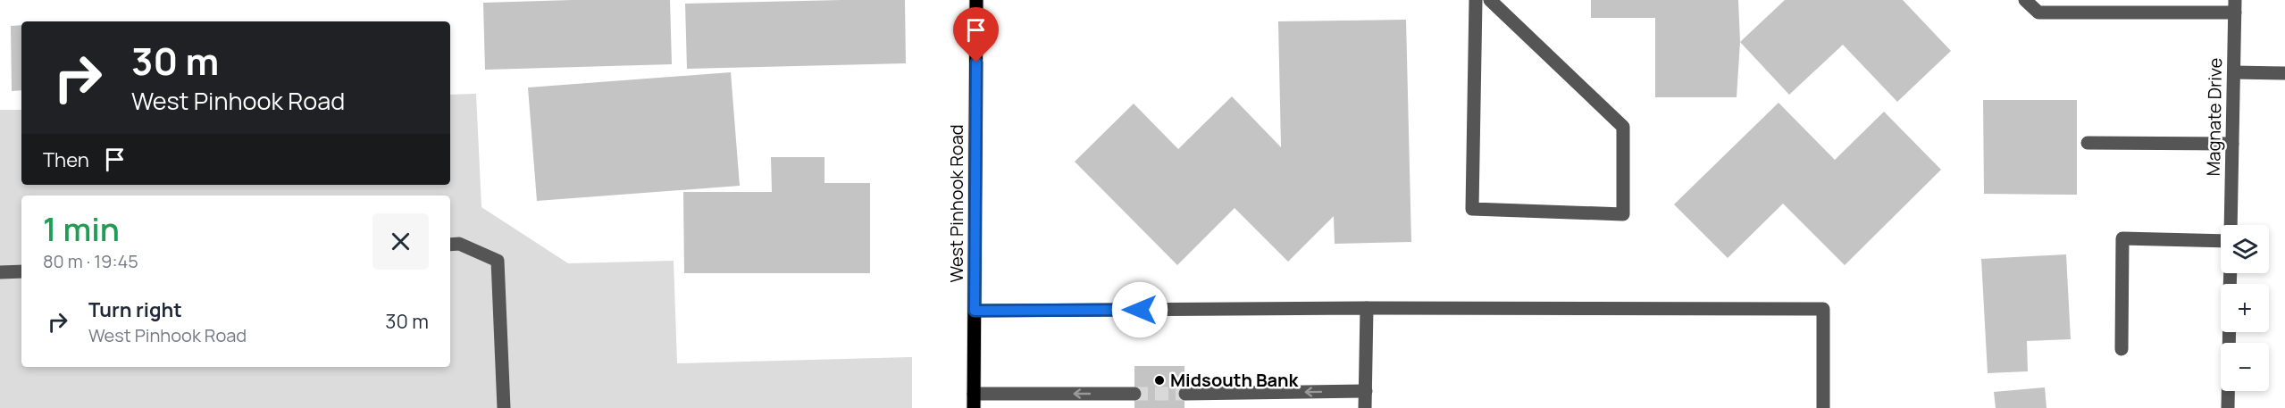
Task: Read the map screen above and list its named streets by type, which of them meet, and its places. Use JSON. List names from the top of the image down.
{
  "streets": {
    "main road": ["West Pinhook Road"],
    "street": ["Magnate Drive"]
  },
  "places": ["Midsouth Bank"],
  "page": {
    "turn": ["30 m", "West Pinhook Road"],
    "then": "Then",
    "heading": ["1 min", "80 m · 19:45"],
    "map_buttons": ["+", "−"],
    "list": [
      {
        "name": "Turn right",
        "note": "West Pinhook Road",
        "value": "30 m"
      }
    ]
  }
}
